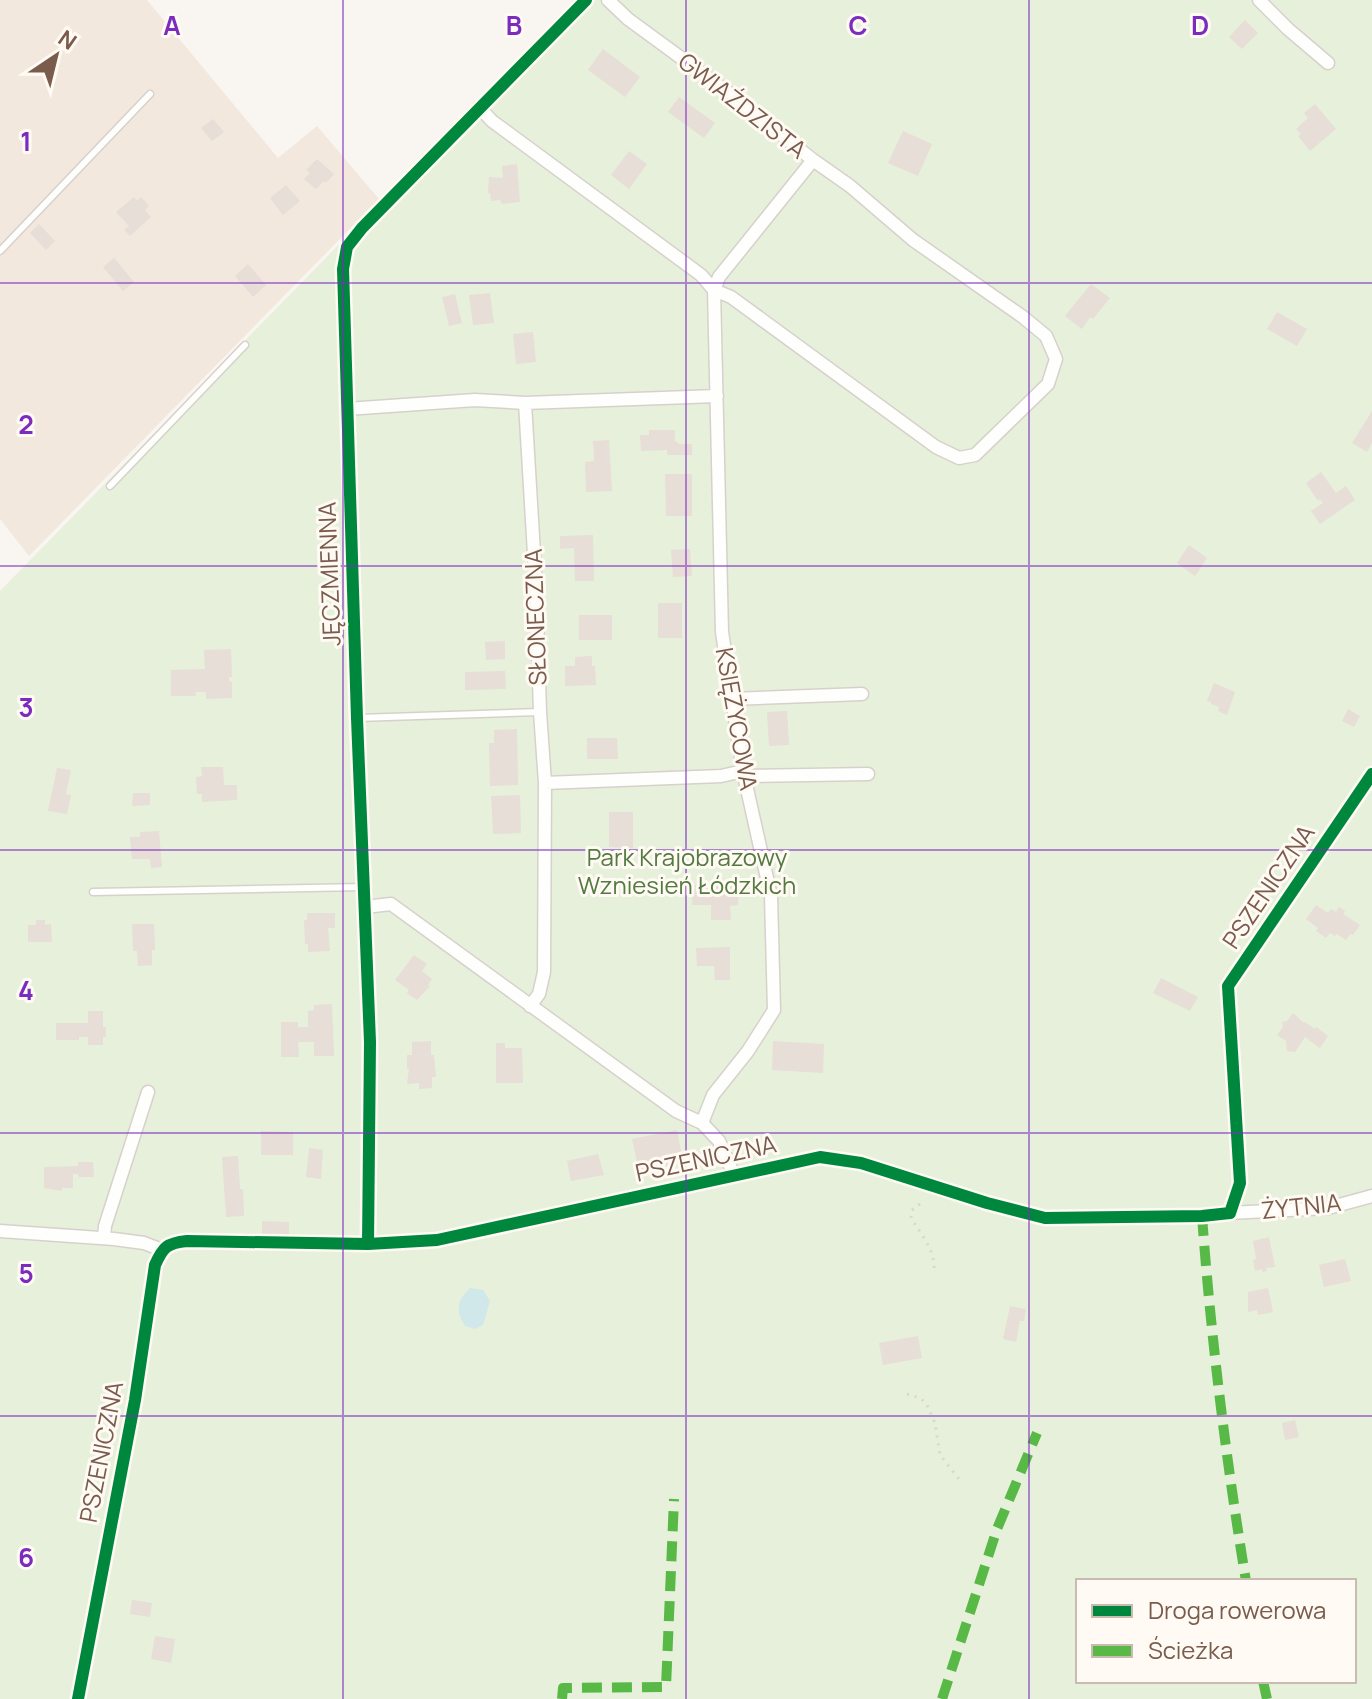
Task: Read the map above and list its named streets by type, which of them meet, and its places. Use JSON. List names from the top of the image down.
{
  "streets": {
    "street": [
      "GWIAŹDZISTA",
      "JĘCZMIENNA",
      "SŁONECZNA",
      "KSIĘŻYCOWA",
      "PSZENICZNA",
      "ŻYTNIA"
    ]
  },
  "crossings": [
    ["GWIAŹDZISTA", "KSIĘŻYCOWA"],
    ["JĘCZMIENNA", "PSZENICZNA"],
    ["PSZENICZNA", "ŻYTNIA"]
  ],
  "parks": ["Park Krajobrazowy Wzniesień Łódzkich"],
  "legend": ["Droga rowerowa", "Ścieżka"],
  "north": "top right",
  "grid": {
    "columns": [
      "A",
      "B",
      "C",
      "D"
    ],
    "rows": [
      "1",
      "2",
      "3",
      "4",
      "5",
      "6"
    ]
  }
}
